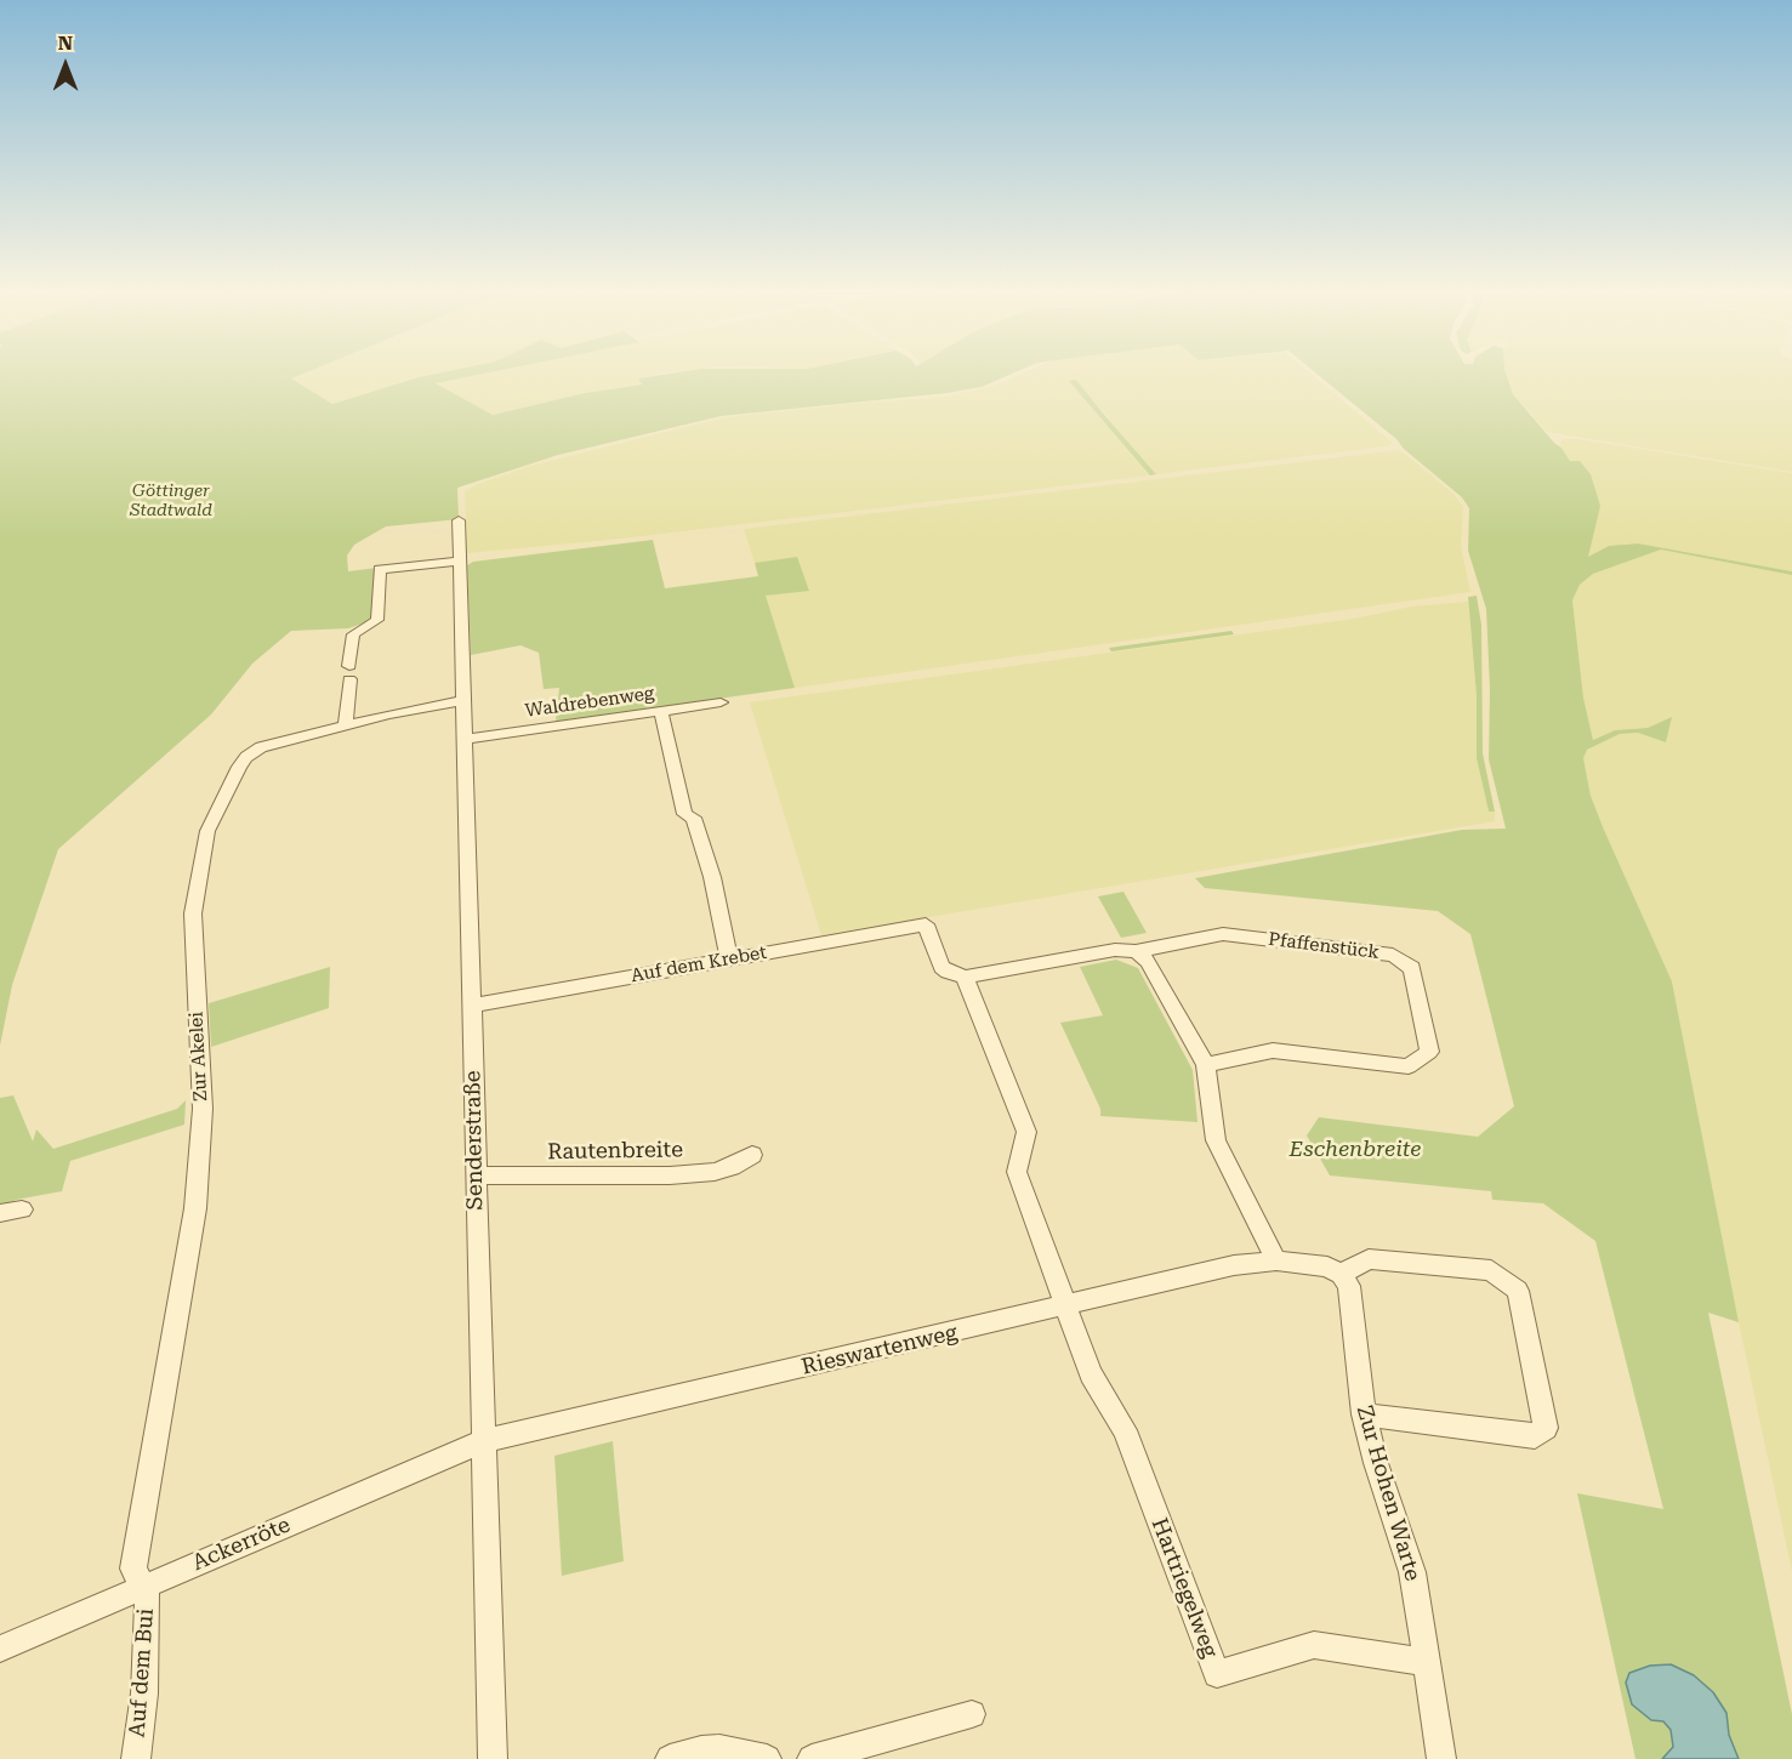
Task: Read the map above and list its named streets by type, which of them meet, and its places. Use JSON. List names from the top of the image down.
{
  "streets": {
    "street": [
      "Waldrebenweg",
      "Pfaffenstück",
      "Auf dem Krebet",
      "Zur Akelei",
      "Senderstraße",
      "Rautenbreite",
      "Rieswartenweg",
      "Zur Hohen Warte",
      "Ackerröte",
      "Hartriegelweg",
      "Auf dem Bui"
    ]
  },
  "crossings": [
    ["Waldrebenweg", "Senderstraße"],
    ["Auf dem Krebet", "Senderstraße"],
    ["Zur Akelei", "Senderstraße"],
    ["Zur Akelei", "Ackerröte"],
    ["Zur Akelei", "Auf dem Bui"],
    ["Senderstraße", "Rautenbreite"],
    ["Senderstraße", "Rieswartenweg"],
    ["Senderstraße", "Ackerröte"],
    ["Rieswartenweg", "Ackerröte"],
    ["Rieswartenweg", "Hartriegelweg"],
    ["Zur Hohen Warte", "Hartriegelweg"],
    ["Ackerröte", "Auf dem Bui"]
  ],
  "parks": ["Göttinger Stadtwald", "Eschenbreite"],
  "north": "top"
}
